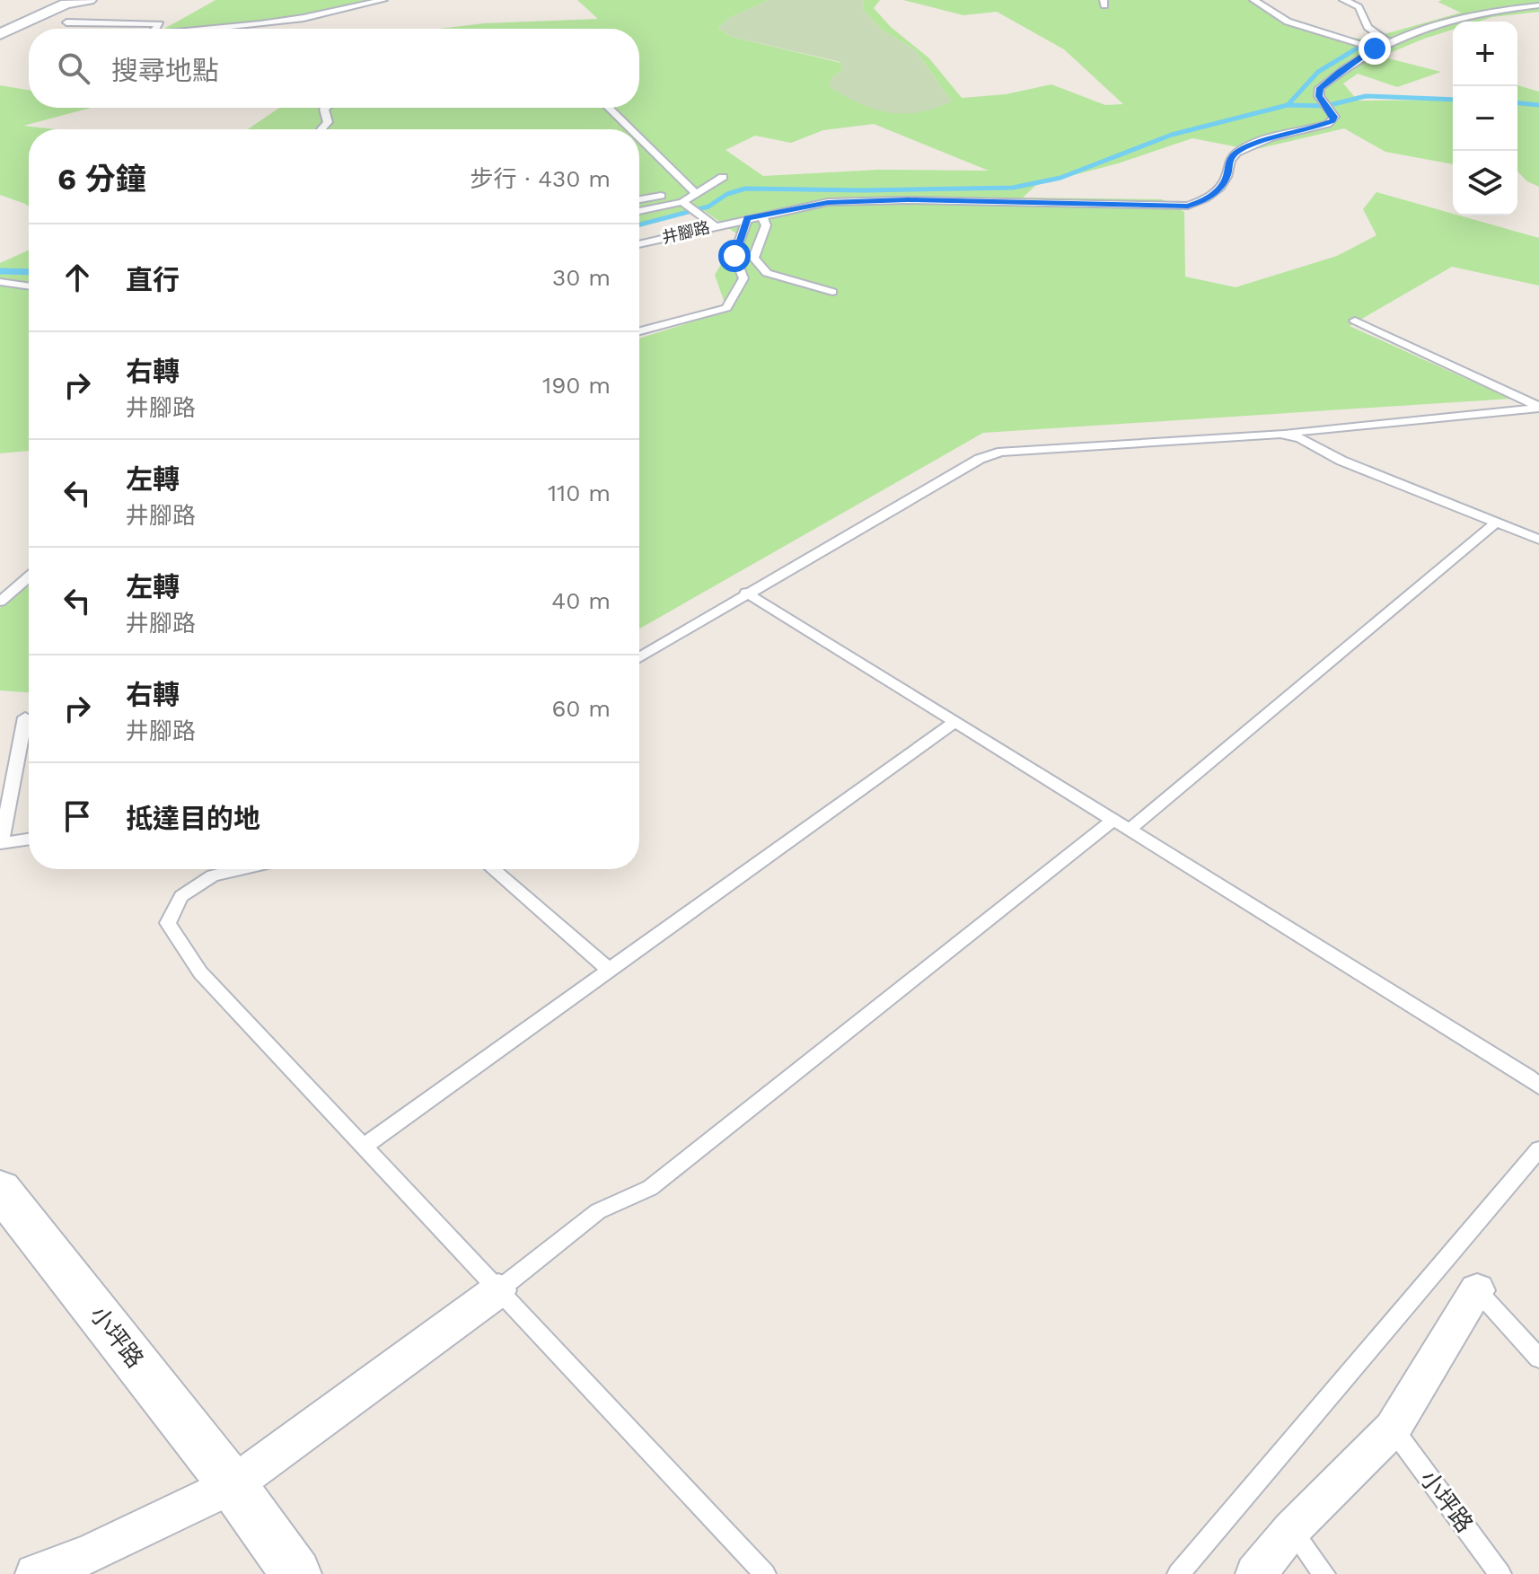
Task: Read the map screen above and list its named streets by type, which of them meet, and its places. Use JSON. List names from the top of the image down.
{
  "streets": {
    "street": ["小坪路"],
    "lane": ["井腳路"]
  },
  "page": {
    "map_buttons": ["+", "−"],
    "search": "搜尋地點",
    "heading": ["6 分鐘", "步行 · 430 m"],
    "list": [
      ["直行", "30 m"],
      ["右轉", "井腳路", "190 m"],
      ["左轉", "井腳路", "110 m"],
      ["左轉", "井腳路", "40 m"],
      ["右轉", "井腳路", "60 m"],
      "抵達目的地"
    ]
  }
}
